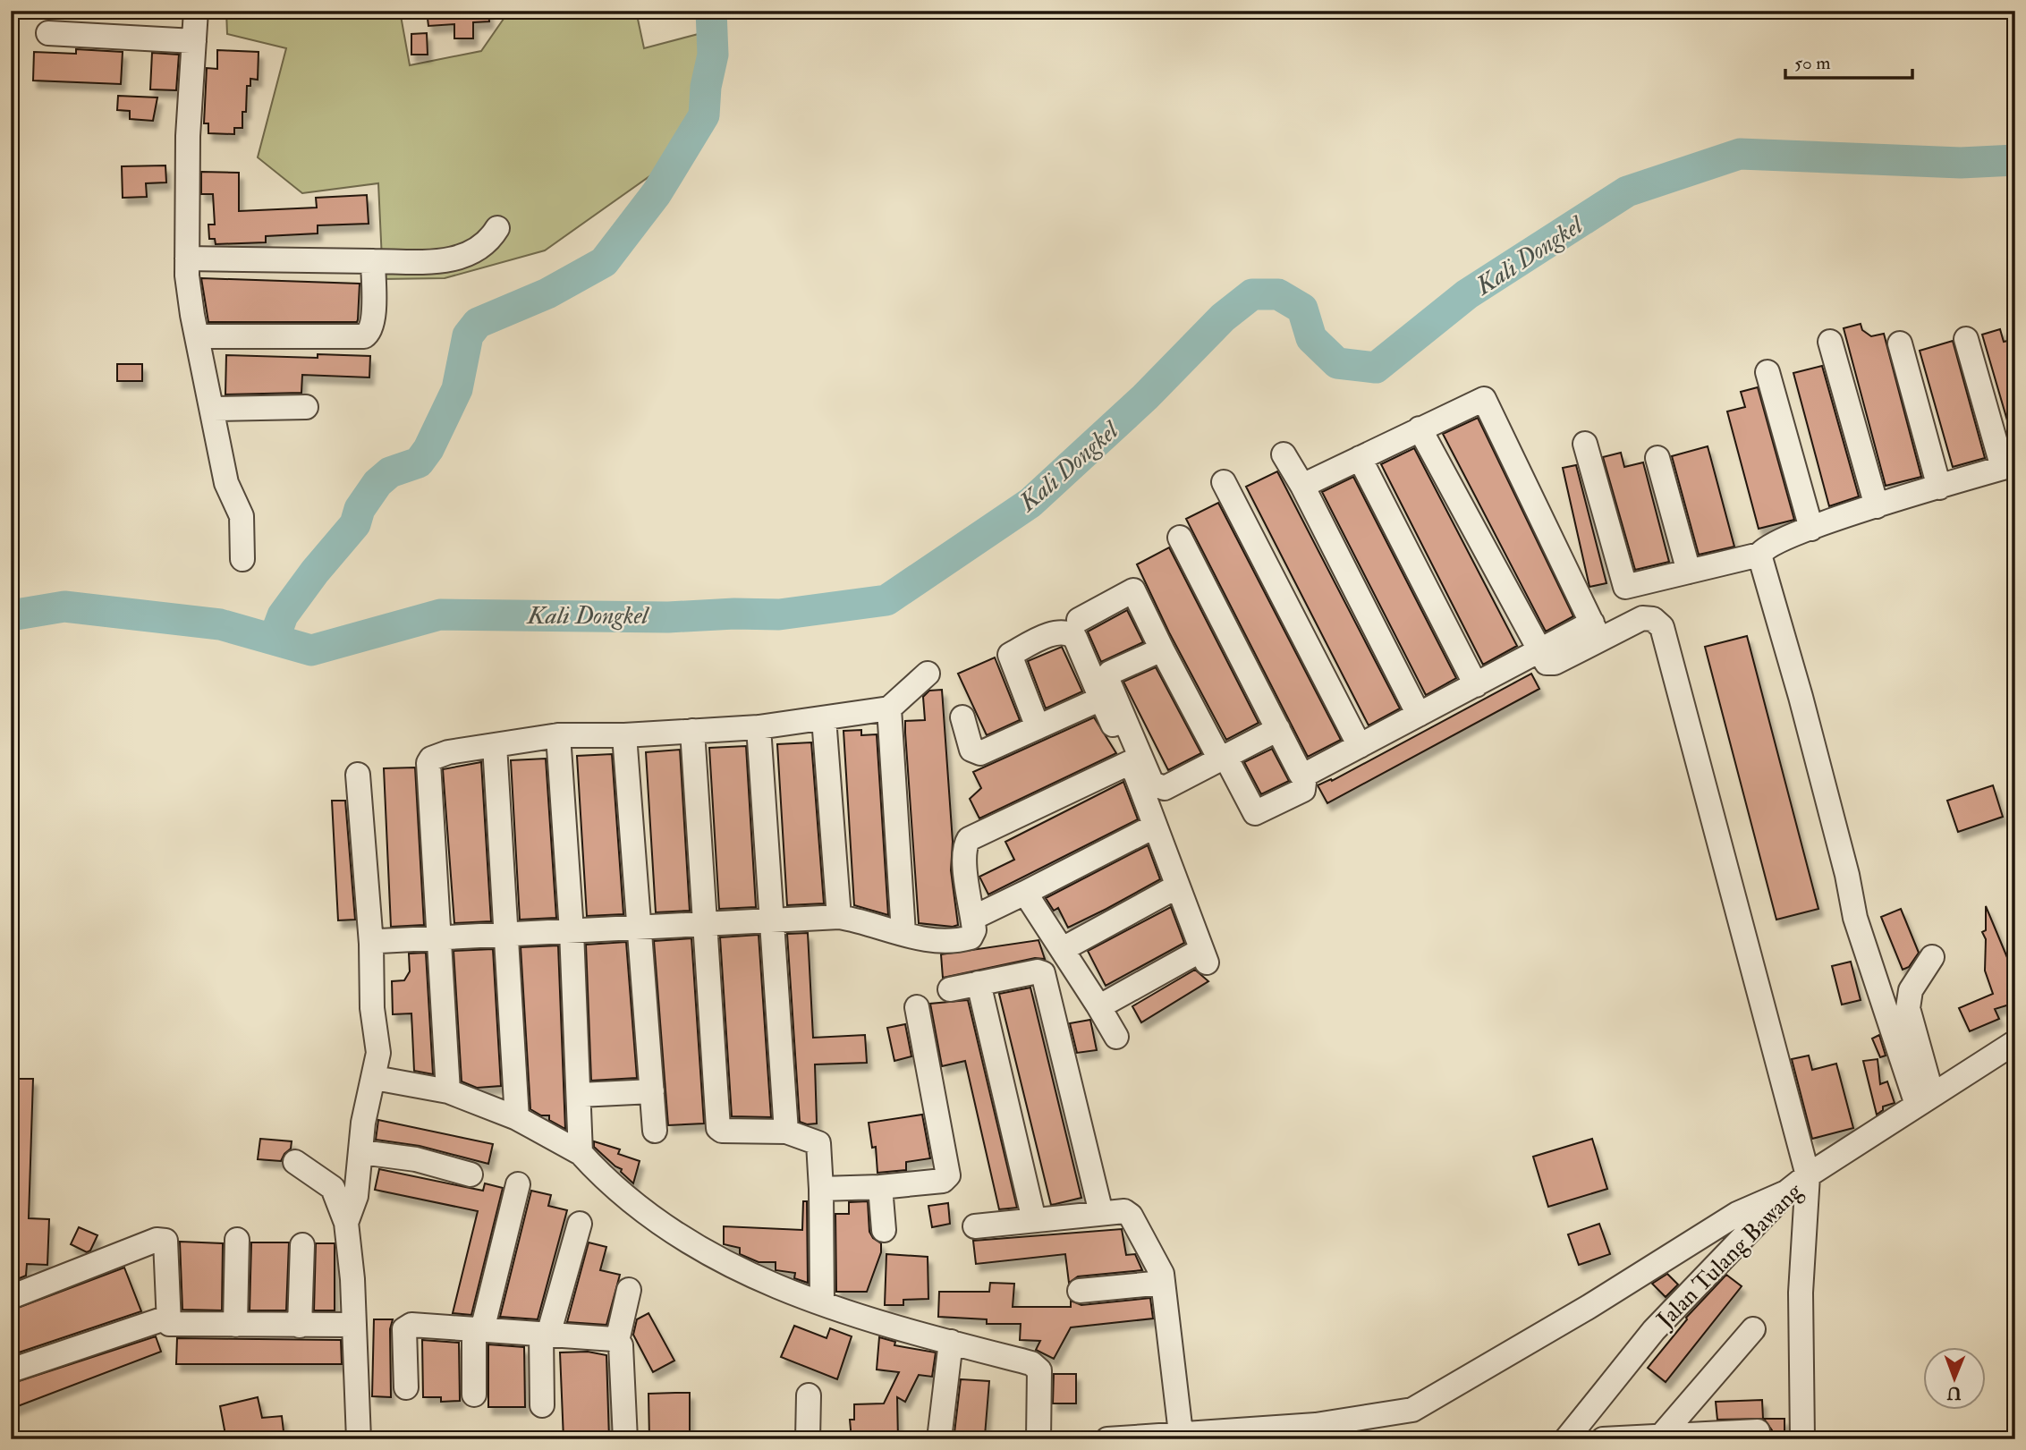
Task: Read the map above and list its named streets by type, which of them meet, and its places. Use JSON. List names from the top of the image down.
{
  "streets": {
    "street": ["Jalan Tulang Bawang"]
  },
  "water": ["Kali Dongkel"],
  "scale_bar": "50 m",
  "north": "bottom"
}
